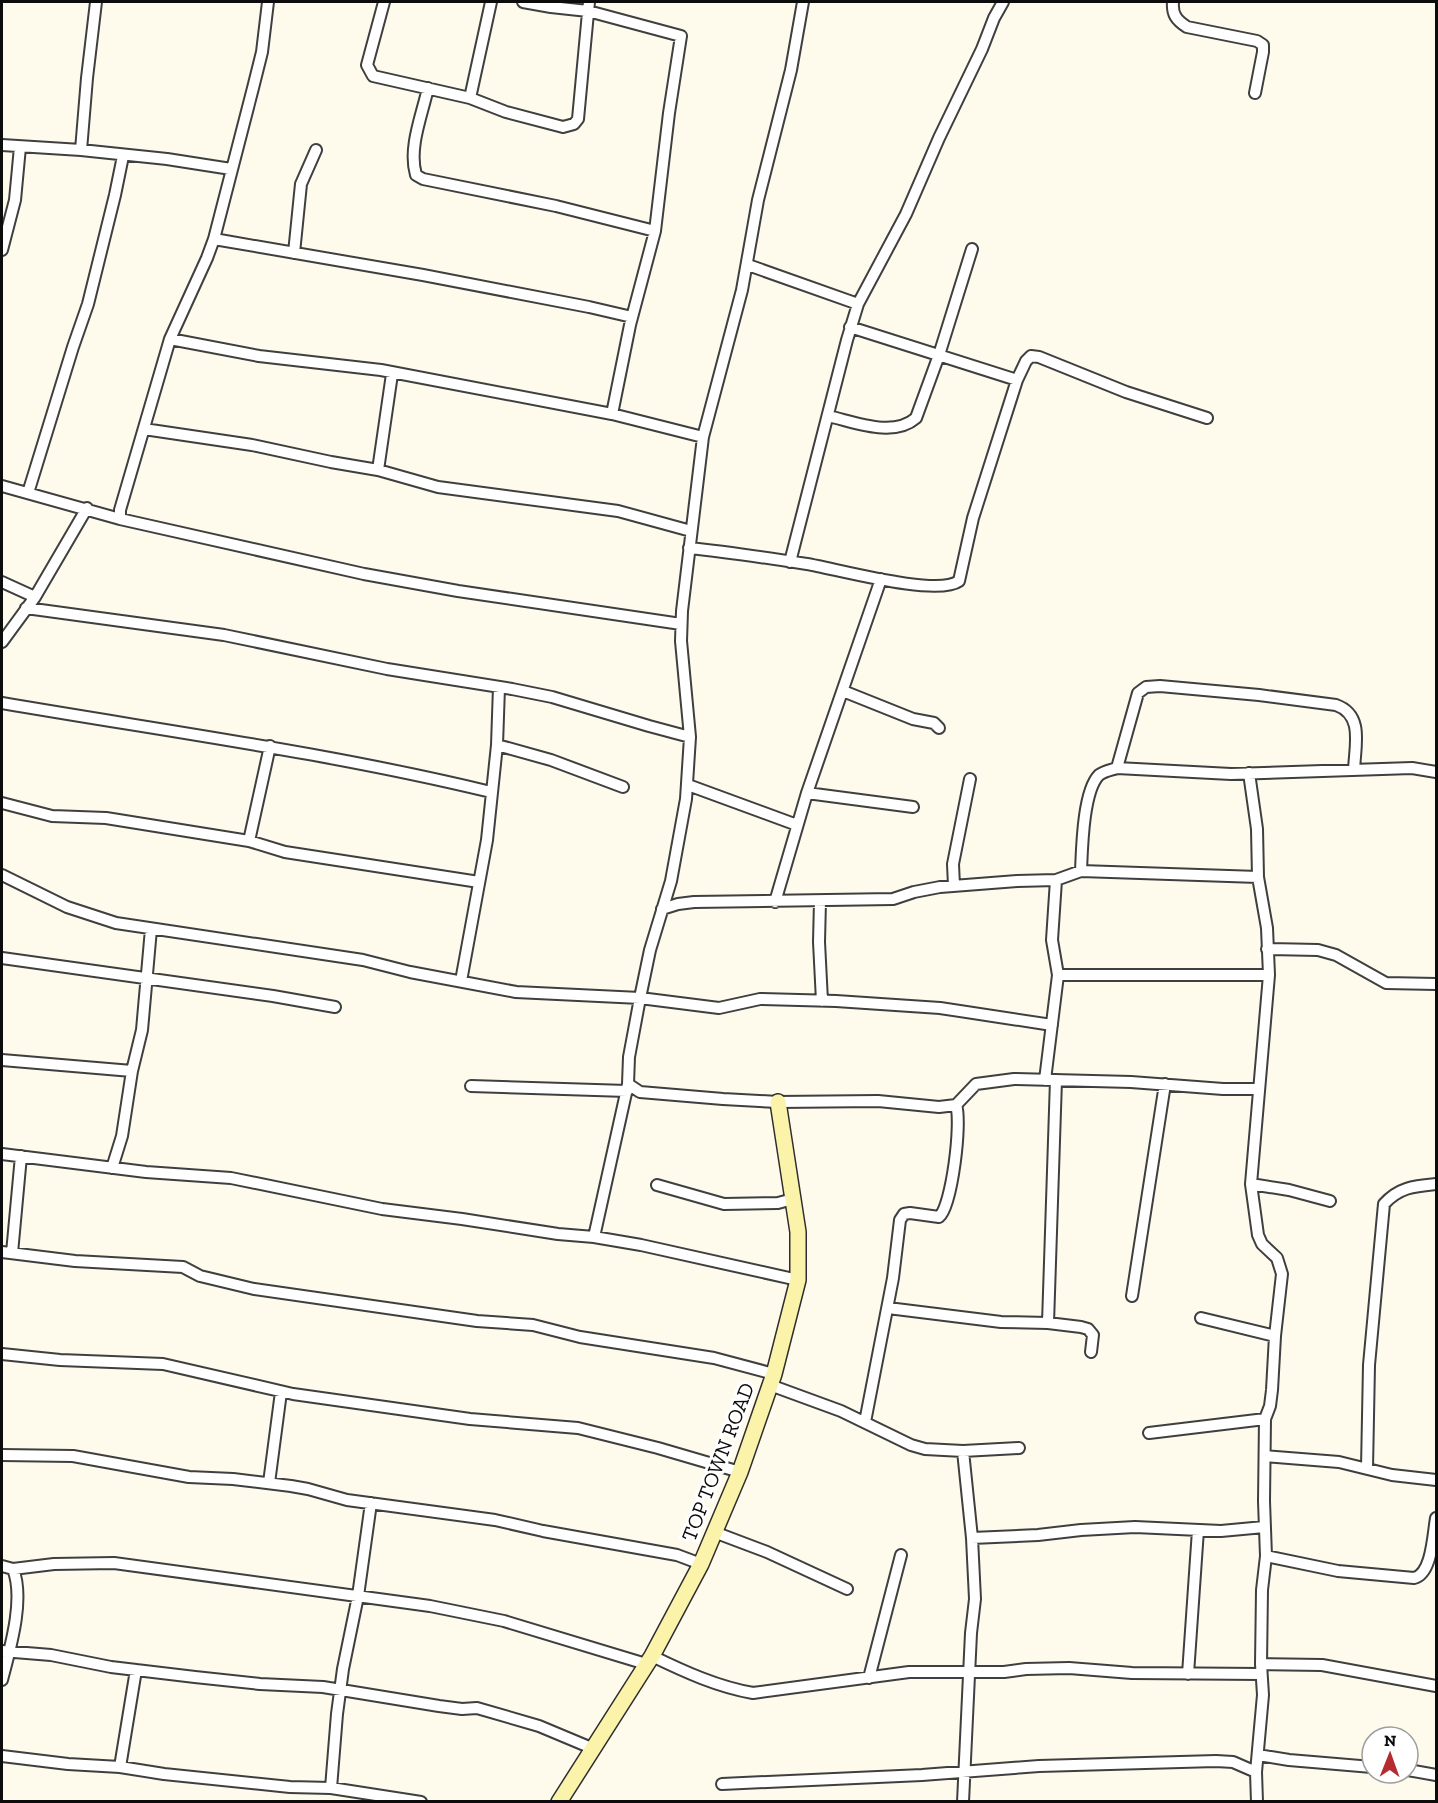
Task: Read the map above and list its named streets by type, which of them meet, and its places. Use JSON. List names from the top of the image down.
{
  "streets": {
    "street": ["TOP TOWN ROAD"]
  },
  "north": "top"
}
